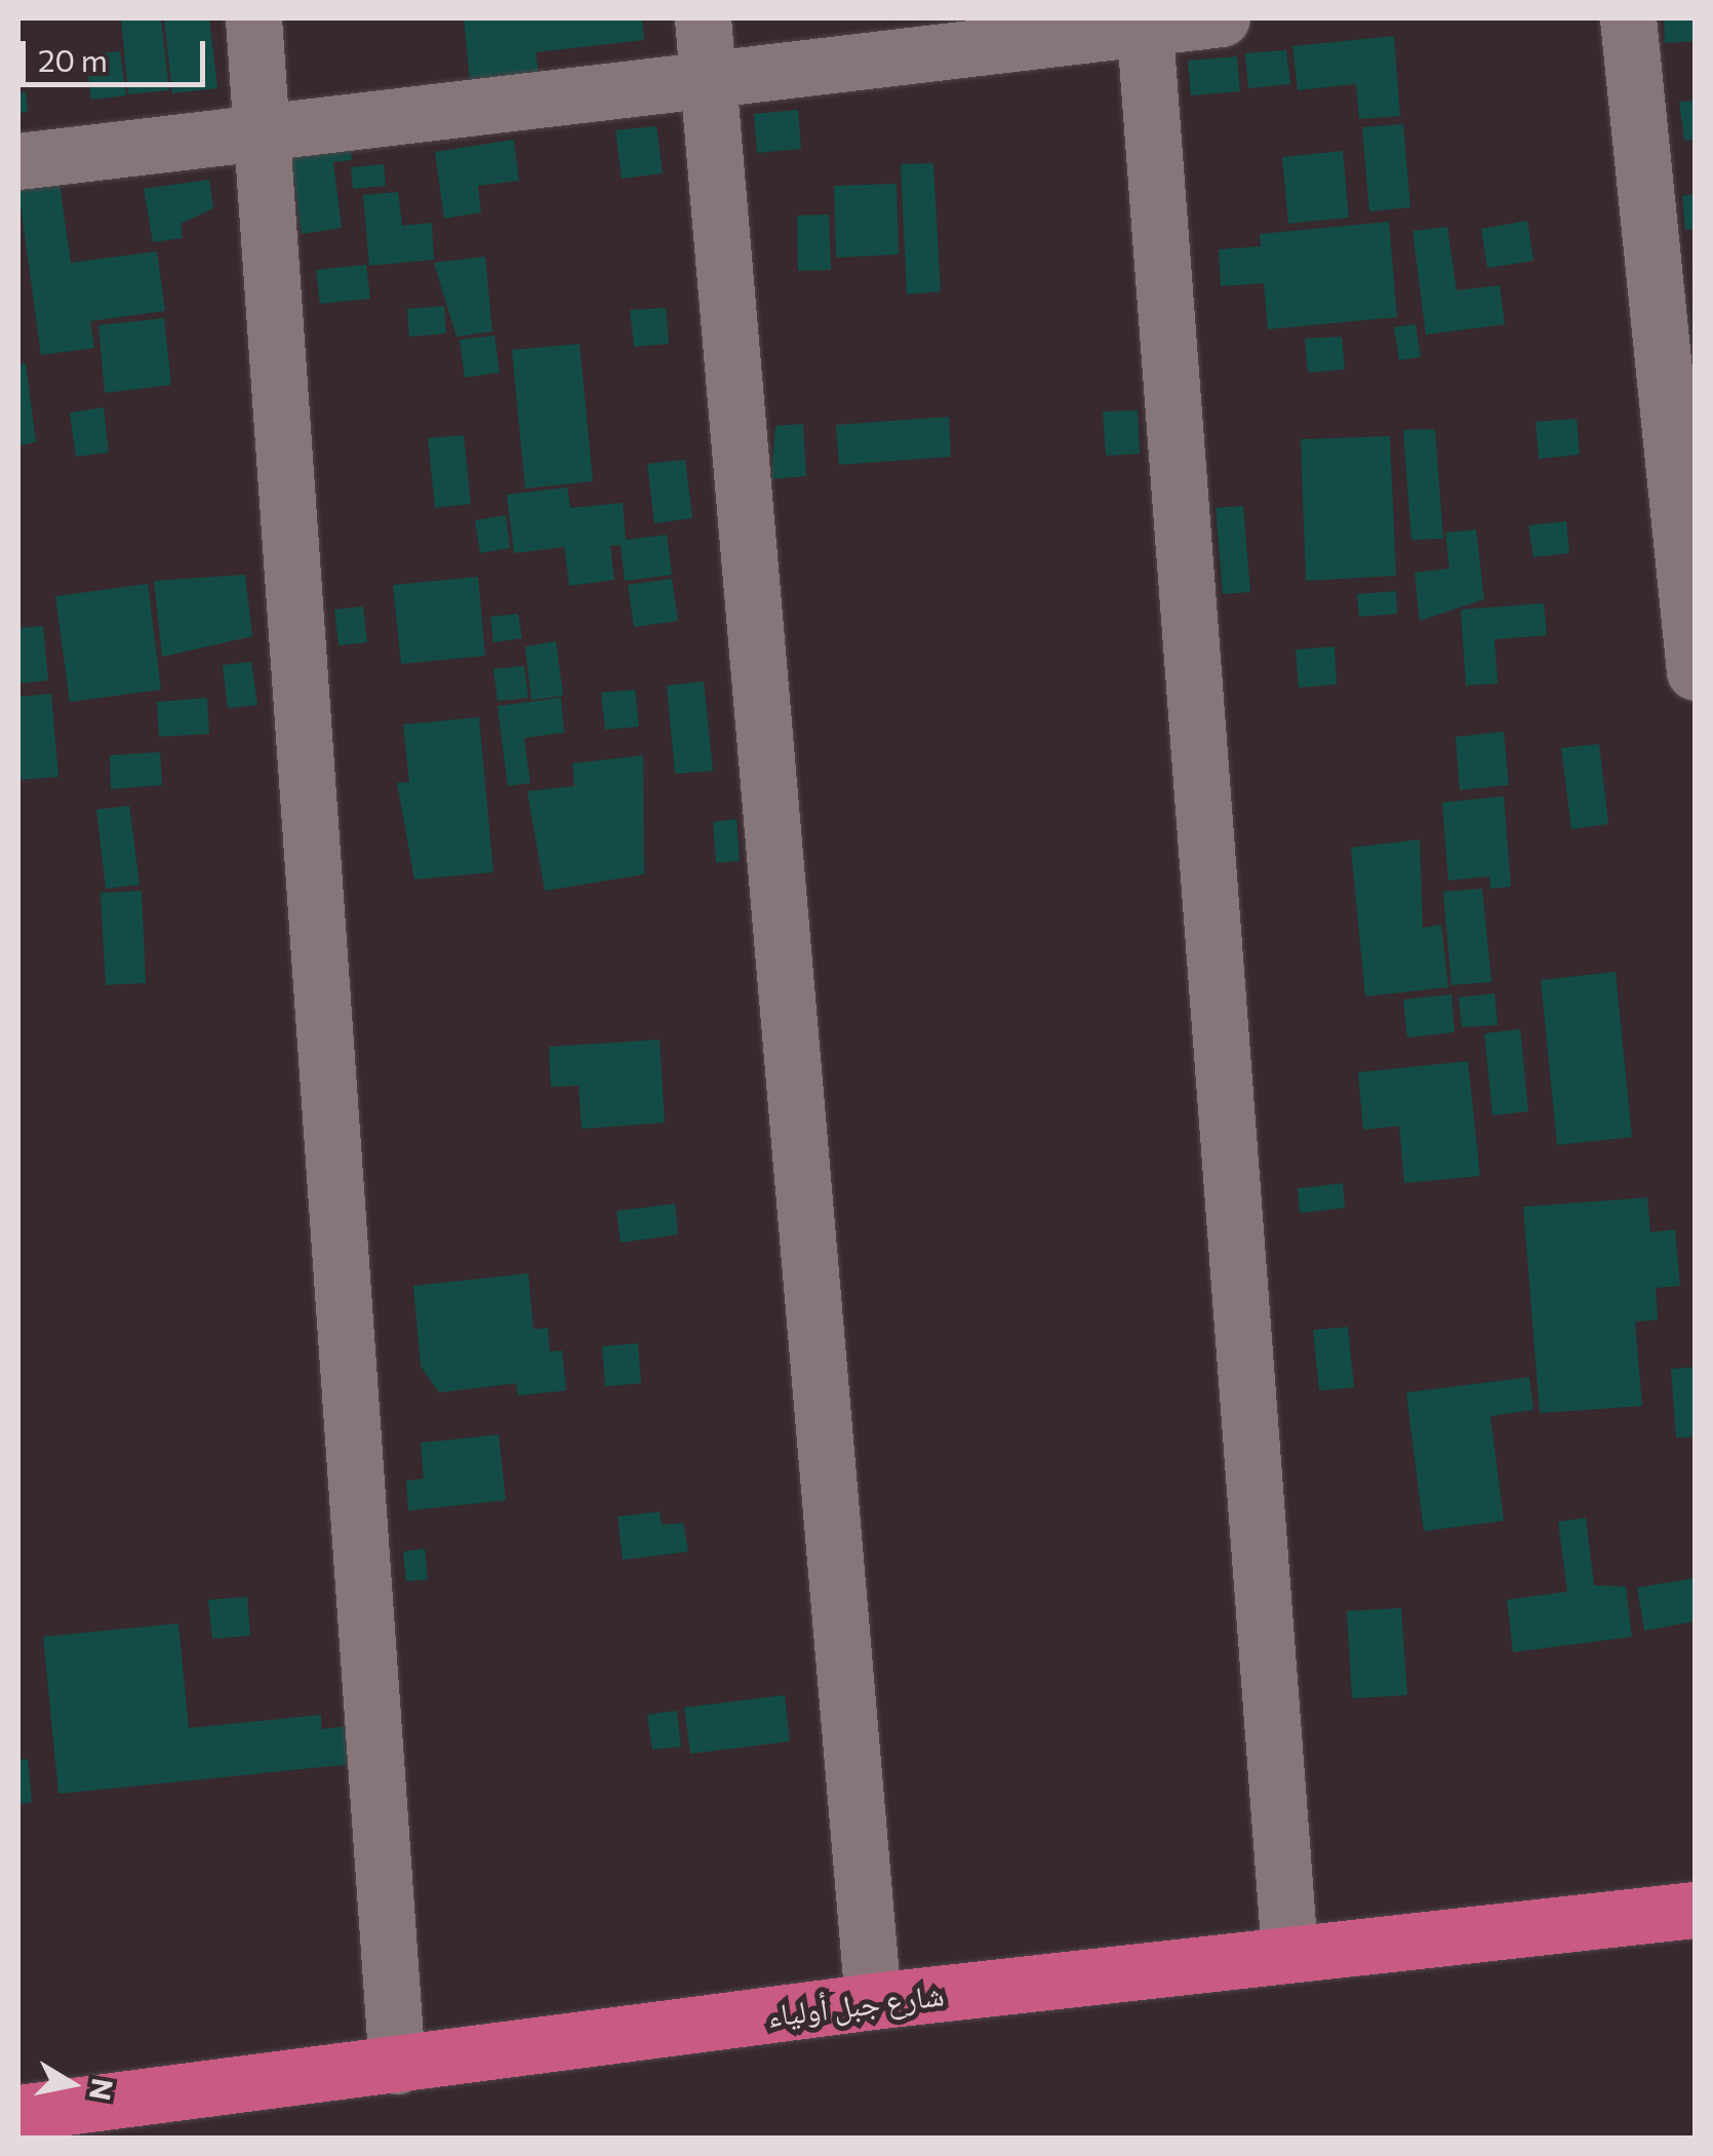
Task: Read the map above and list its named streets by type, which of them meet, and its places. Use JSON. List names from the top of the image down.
{
  "streets": {
    "highway": ["شارع جبل أولياء"]
  },
  "scale_bar": "20 m",
  "north": "right"
}
